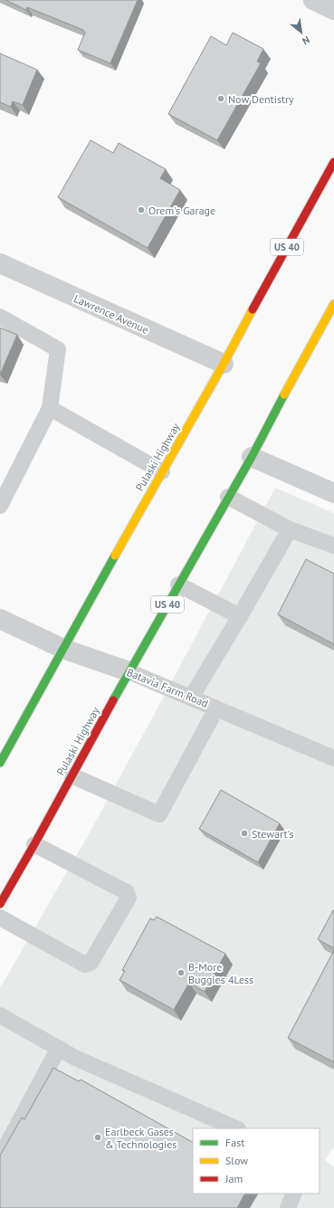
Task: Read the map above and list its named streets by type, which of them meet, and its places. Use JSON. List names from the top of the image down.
{
  "streets": {
    "highway": ["US 40", "Pulaski Highway"],
    "street": ["Lawrence Avenue", "Batavia Farm Road"]
  },
  "crossings": [
    ["Lawrence Avenue", "Pulaski Highway"],
    ["Pulaski Highway", "Batavia Farm Road"]
  ],
  "places": [
    "Now Dentistry",
    "Orem's Garage",
    "Stewart's",
    "B-More Buggies 4Less",
    "Earlbeck Gases & Technologies"
  ],
  "legend": ["Fast", "Slow", "Jam"],
  "north": "bottom right"
}
